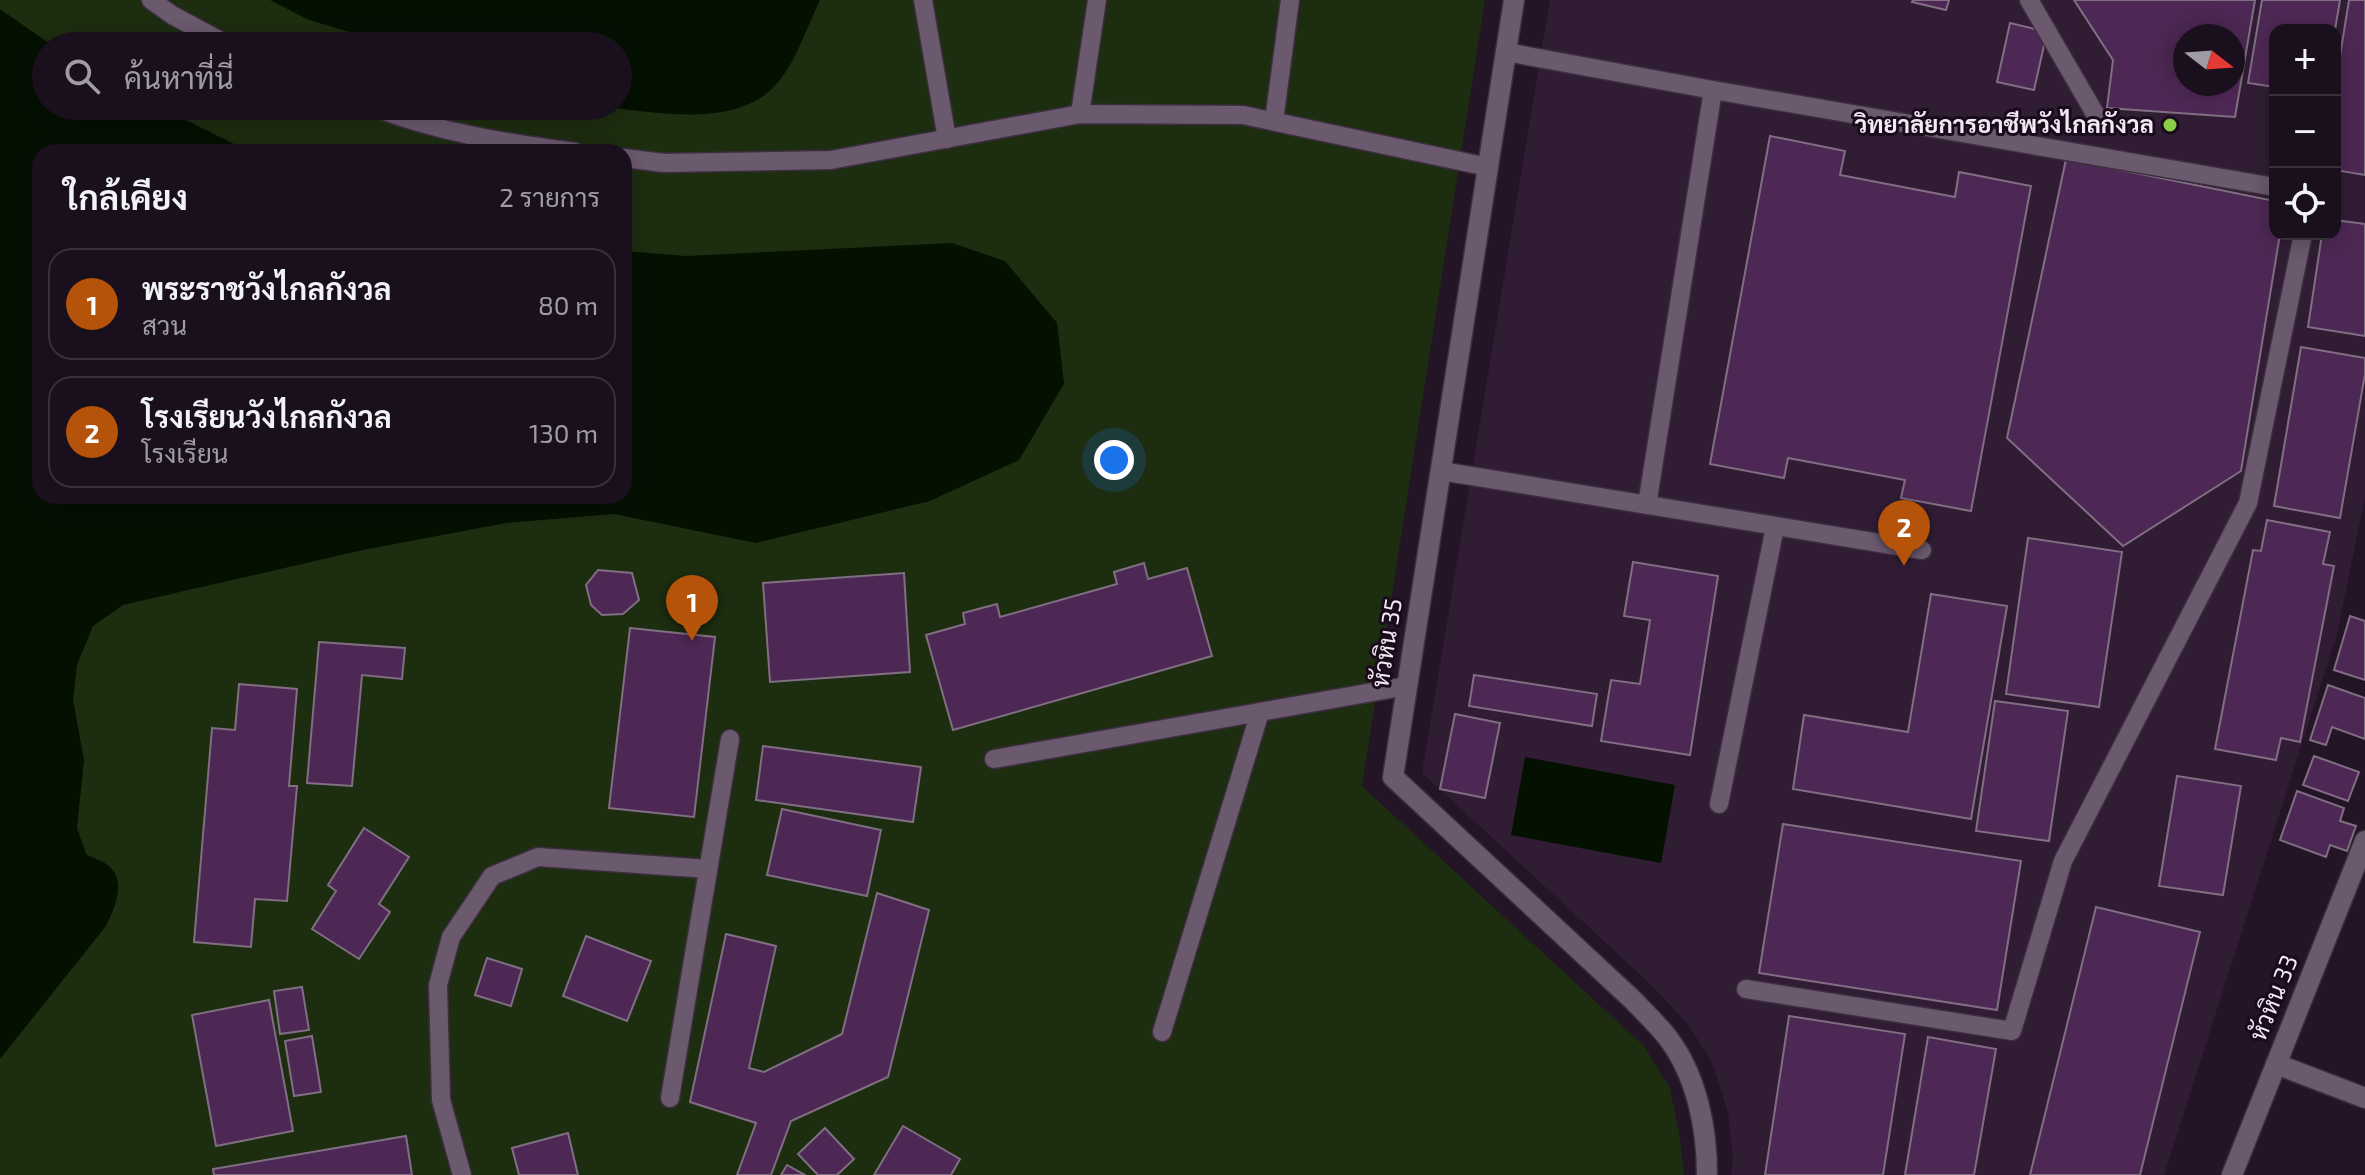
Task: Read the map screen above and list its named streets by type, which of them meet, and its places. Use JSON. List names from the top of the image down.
{
  "streets": {
    "street": ["หัวหิน 35", "หัวหิน 33"]
  },
  "places": ["วิทยาลัยการอาชีพวังไกลกังวล"],
  "north": "right",
  "page": {
    "map_buttons": ["+", "−"],
    "search": "ค้นหาที่นี่",
    "heading": ["ใกล้เคียง", "2 รายการ"],
    "list": [
      {
        "mark": "1",
        "name": "พระราชวังไกลกังวล",
        "note": "สวน",
        "value": "80 m"
      },
      {
        "mark": "2",
        "name": "โรงเรียนวังไกลกังวล",
        "note": "โรงเรียน",
        "value": "130 m"
      }
    ],
    "pins": ["2", "1"]
  }
}
